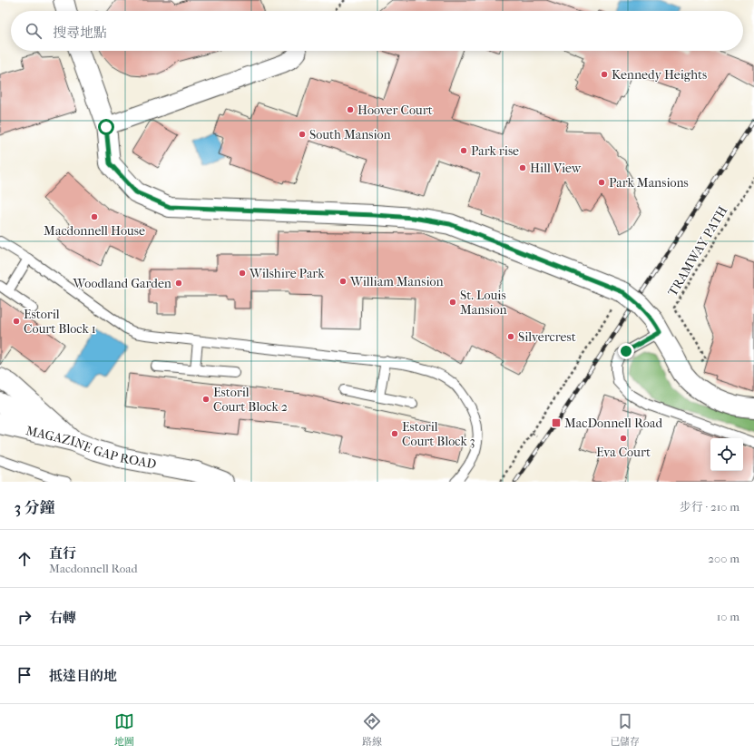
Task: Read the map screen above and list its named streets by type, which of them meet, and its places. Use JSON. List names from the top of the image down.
{
  "streets": {
    "street": ["MAGAZINE GAP ROAD"],
    "path": ["TRAMWAY PATH"]
  },
  "places": {
    "other": [
      "Kennedy Heights",
      "Hoover Court",
      "South Mansion",
      "Park rise",
      "Hill View",
      "Park Mansions",
      "Macdonnell House",
      "Wilshire Park",
      "William Mansion",
      "Woodland Garden",
      "St. Louis Mansion",
      "Estoril Court Block 1",
      "Silvercrest",
      "Estoril Court Block 2",
      "Estoril Court Block 3",
      "Eva Court"
    ],
    "transit": ["MacDonnell Road"]
  },
  "page": {
    "search": "搜尋地點",
    "heading": ["3 分鐘", "步行 · 210 m"],
    "list": [
      ["直行", "Macdonnell Road", "200 m"],
      ["右轉", "10 m"],
      "抵達目的地"
    ],
    "nav": ["地圖", "路線", "已儲存"]
  }
}
